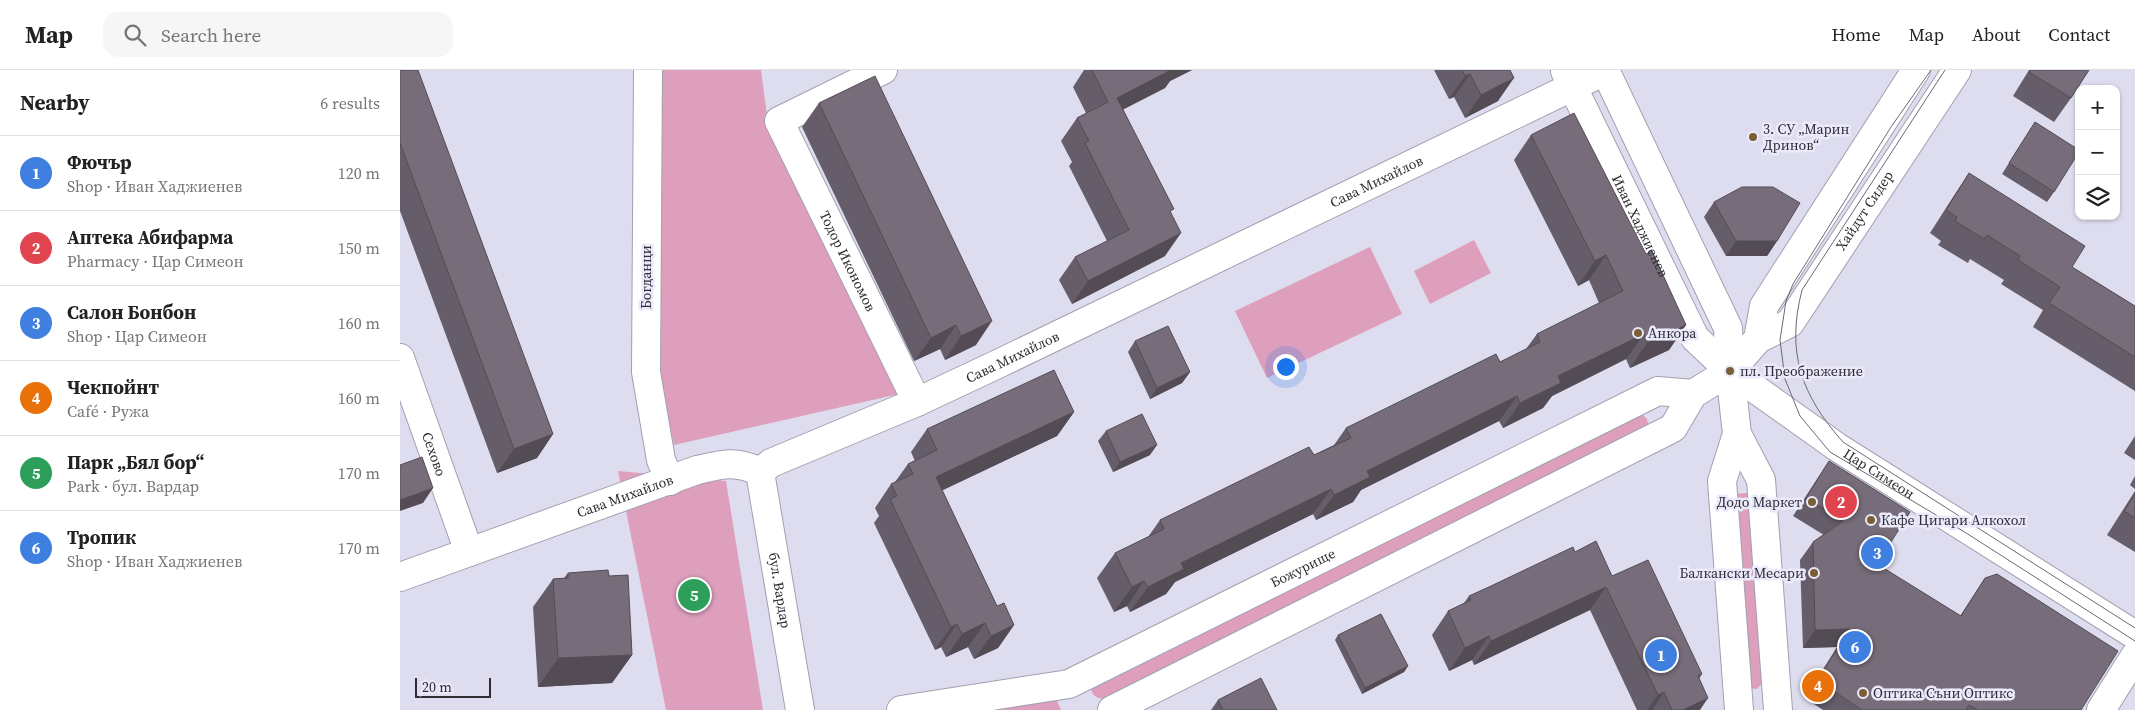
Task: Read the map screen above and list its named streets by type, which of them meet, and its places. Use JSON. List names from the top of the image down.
{
  "streets": {
    "street": [
      "Сава Михайлов",
      "Хайдут Сидер",
      "Иван Хаджиенев",
      "Тодор Икономов",
      "Богданци",
      "Сехово",
      "Цар Симеон",
      "Божурище",
      "бул. Вардар"
    ]
  },
  "crossings": [
    ["Сава Михайлов", "Иван Хаджиенев"],
    ["Сава Михайлов", "Тодор Икономов"],
    ["Сава Михайлов", "Богданци"],
    ["Сава Михайлов", "Сехово"],
    ["Сава Михайлов", "бул. Вардар"],
    ["Хайдут Сидер", "Иван Хаджиенев"],
    ["Хайдут Сидер", "Цар Симеон"],
    ["Иван Хаджиенев", "Цар Симеон"]
  ],
  "places": [
    "3. СУ „Марин Дринов“",
    "Анкора",
    "пл. Преображение",
    "Додо Маркет",
    "Кафе Цигари Алкохол",
    "Балкански Месари",
    "Оптика Съни Оптикс"
  ],
  "scale_bar": "20 m",
  "page": {
    "header": "Map",
    "search": "Search here",
    "nav": [
      "Home",
      "Map",
      "About",
      "Contact"
    ],
    "heading": ["Nearby", "6 results"],
    "map_buttons": ["+", "−"],
    "list": [
      {
        "mark": "1",
        "name": "Фючър",
        "note": "Shop · Иван Хаджиенев",
        "value": "120 m"
      },
      {
        "mark": "2",
        "name": "Аптека Абифарма",
        "note": "Pharmacy · Цар Симеон",
        "value": "150 m"
      },
      {
        "mark": "3",
        "name": "Салон Бонбон",
        "note": "Shop · Цар Симеон",
        "value": "160 m"
      },
      {
        "mark": "4",
        "name": "Чекпойнт",
        "note": "Café · Ружа",
        "value": "160 m"
      },
      {
        "mark": "5",
        "name": "Парк „Бял бор“",
        "note": "Park · бул. Вардар",
        "value": "170 m"
      },
      {
        "mark": "6",
        "name": "Тропик",
        "note": "Shop · Иван Хаджиенев",
        "value": "170 m"
      }
    ],
    "pins": [
      "2",
      "3",
      "5",
      "6",
      "1",
      "4"
    ],
    "scale": "20 m"
  }
}
